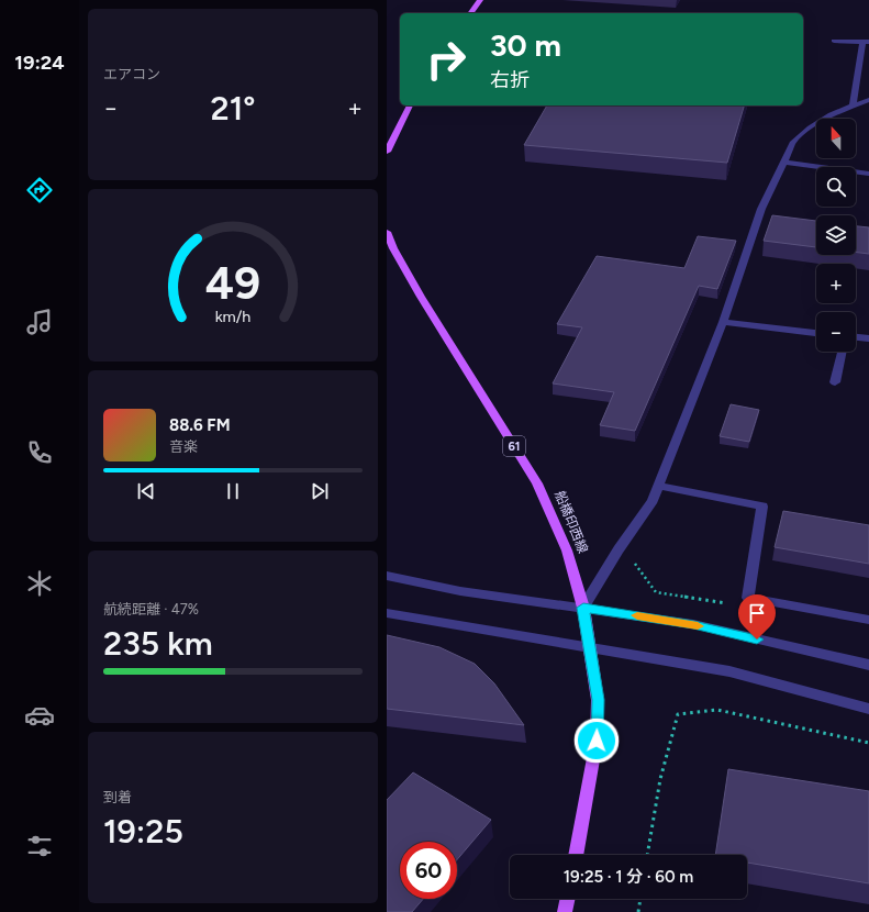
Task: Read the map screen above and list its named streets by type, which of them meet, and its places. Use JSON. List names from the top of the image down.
{
  "streets": {
    "main road": ["61", "船橋印西線"]
  },
  "north": "top",
  "page": {
    "tabs": "19:24",
    "tile": [
      "エアコン",
      ["航続距離 · 47%", "235 km"],
      ["到着", "19:25"]
    ],
    "turn": ["30 m", "右折"],
    "heat": ["−", "21°", "+"],
    "map_buttons": ["+", "−"],
    "song": ["88.6 FM", "音楽"],
    "limit": "60",
    "trip": "19:25 · 1 分 · 60 m",
    "gauge": ["49", "km/h"]
  }
}
